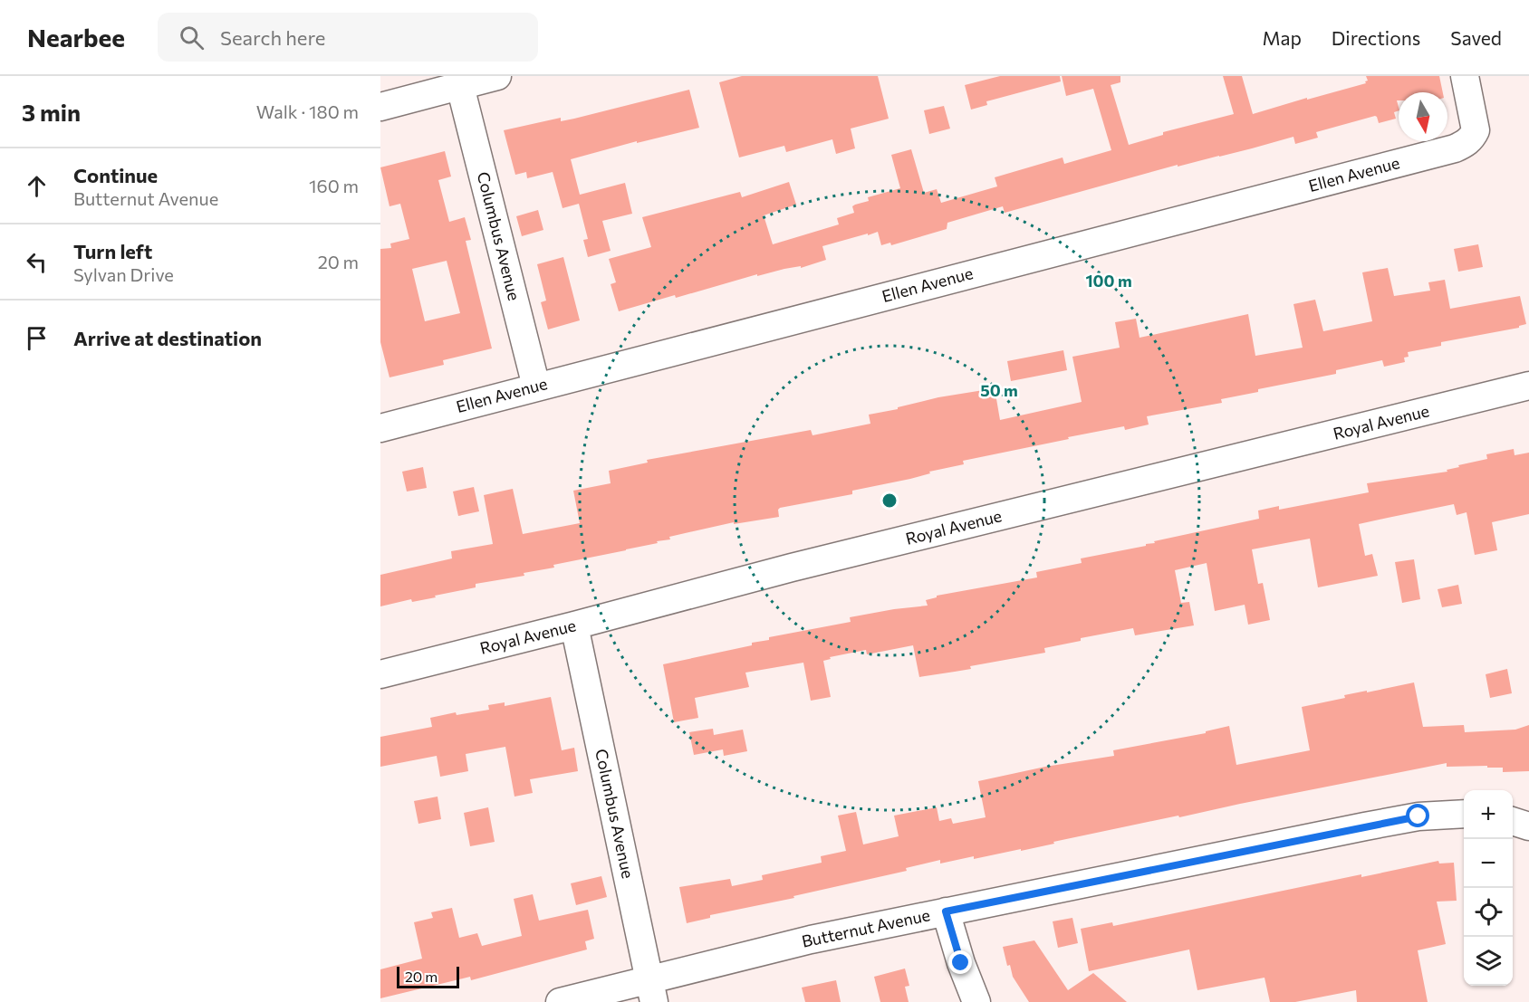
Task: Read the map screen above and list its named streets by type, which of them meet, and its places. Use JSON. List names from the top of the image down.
{
  "streets": {
    "street": [
      "Ellen Avenue",
      "Columbus Avenue",
      "Royal Avenue",
      "Butternut Avenue"
    ]
  },
  "crossings": [
    ["Ellen Avenue", "Columbus Avenue"],
    ["Columbus Avenue", "Royal Avenue"],
    ["Columbus Avenue", "Butternut Avenue"]
  ],
  "scale_bar": "20 m",
  "north": "bottom",
  "page": {
    "header": "Nearbee",
    "search": "Search here",
    "nav": ["Map", "Directions", "Saved"],
    "heading": ["3 min", "Walk · 180 m"],
    "list": [
      ["Continue", "Butternut Avenue", "160 m"],
      ["Turn left", "Sylvan Drive", "20 m"],
      "Arrive at destination"
    ],
    "map_buttons": ["+", "−"],
    "scale": "20 m"
  },
  "rings": ["100 m", "50 m"]
}
